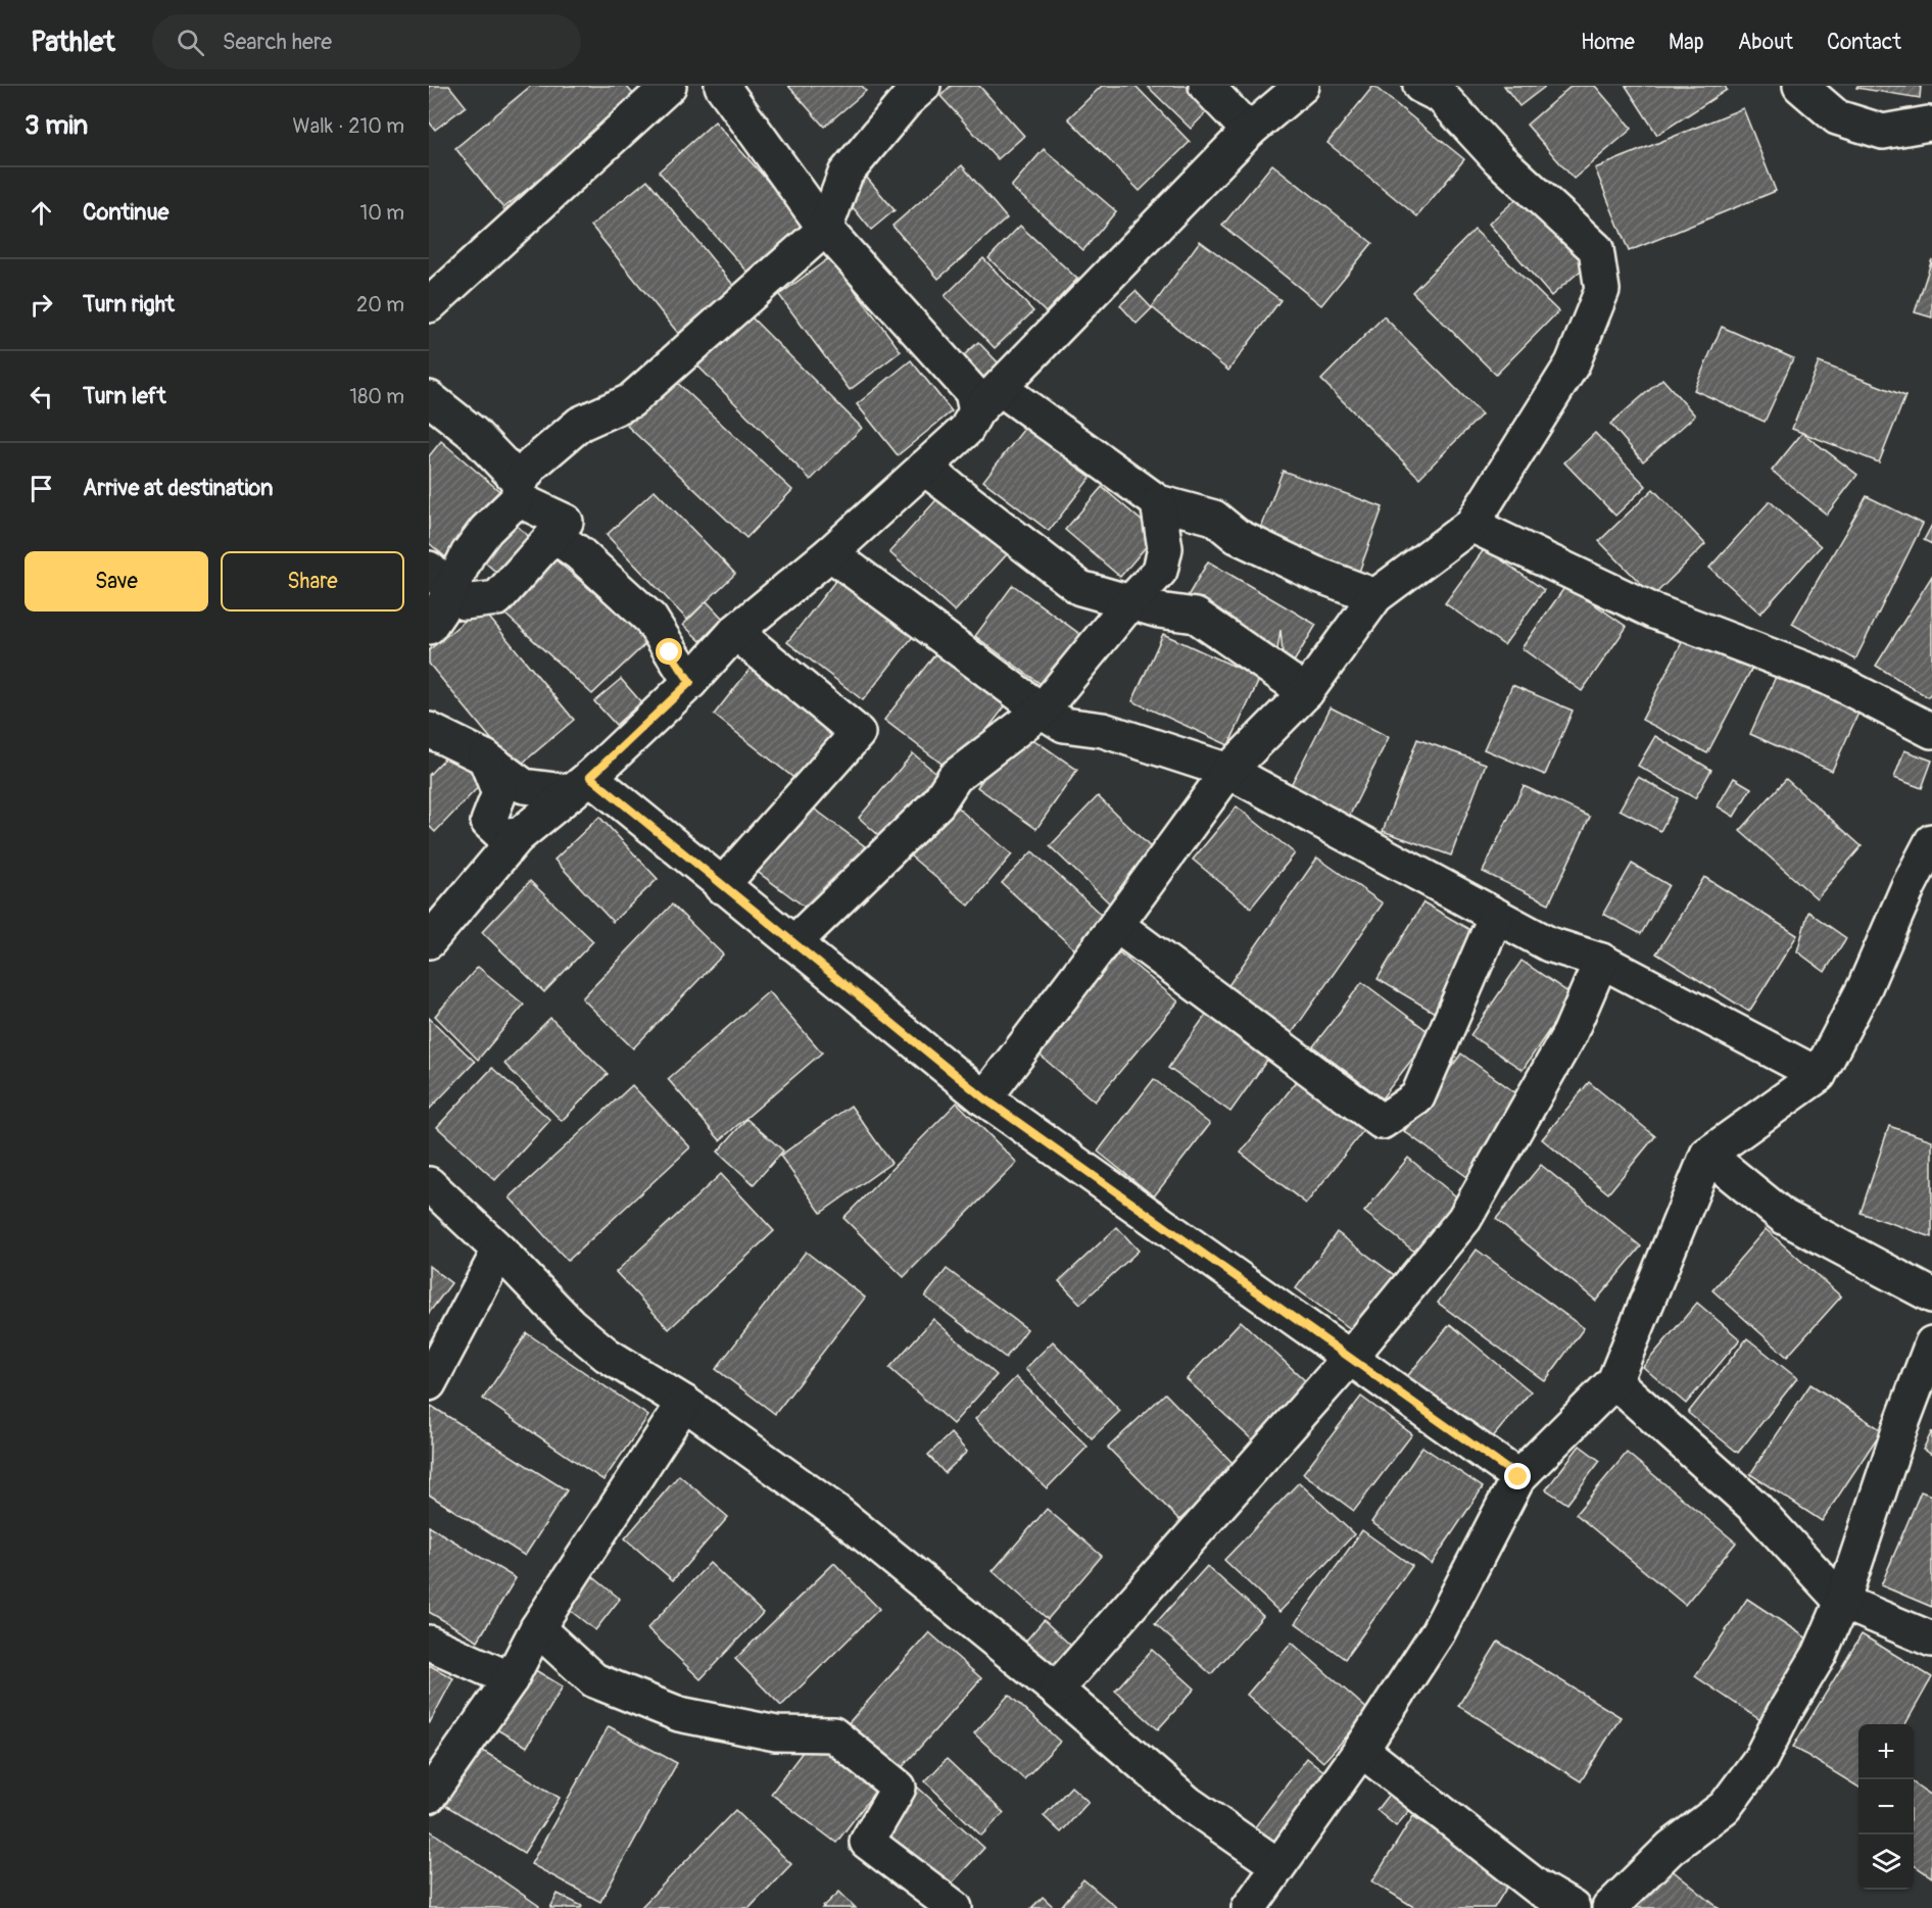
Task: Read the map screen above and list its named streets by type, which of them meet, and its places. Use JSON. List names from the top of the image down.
{
  "page": {
    "header": "Pathlet",
    "search": "Search here",
    "nav": [
      "Home",
      "Map",
      "About",
      "Contact"
    ],
    "heading": ["3 min", "Walk · 210 m"],
    "list": [
      ["Continue", "10 m"],
      ["Turn right", "20 m"],
      ["Turn left", "180 m"],
      "Arrive at destination"
    ],
    "buttons": ["Save", "Share"],
    "map_buttons": ["+", "−"]
  }
}
